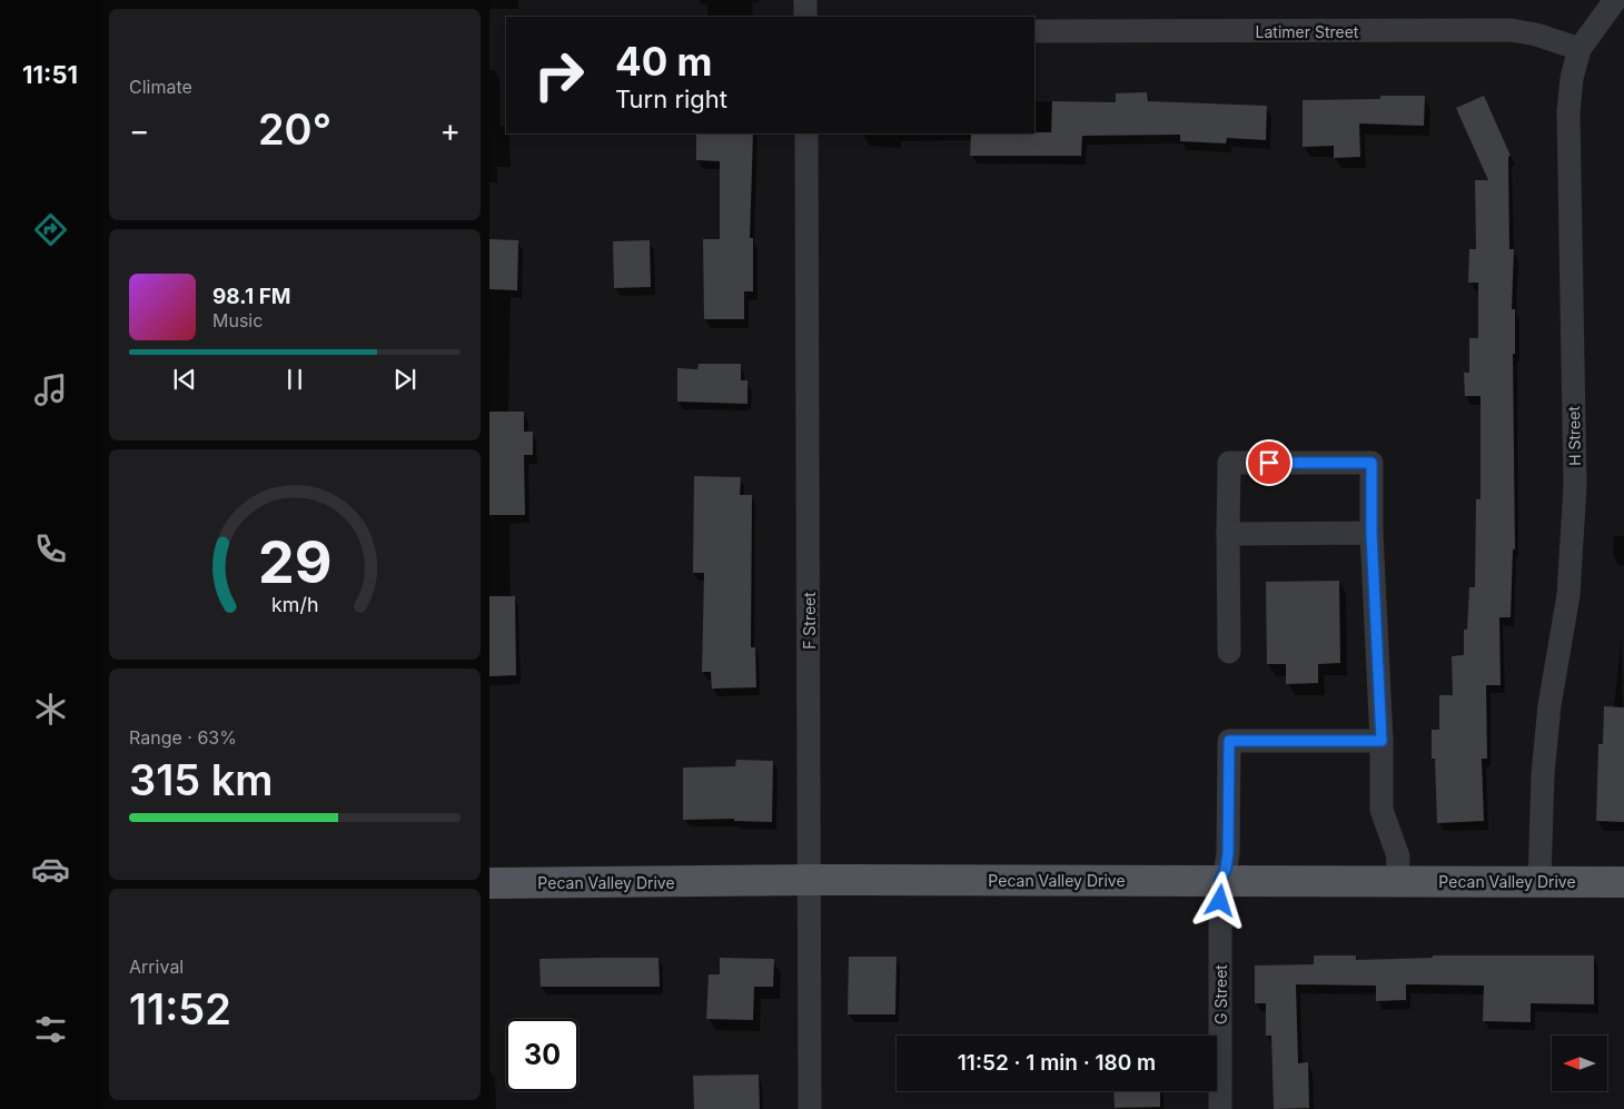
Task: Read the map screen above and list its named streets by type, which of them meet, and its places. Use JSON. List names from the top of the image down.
{
  "streets": {
    "main road": ["Pecan Valley Drive"],
    "street": [
      "Latimer Street",
      "H Street",
      "F Street",
      "G Street"
    ]
  },
  "crossings": [
    ["Latimer Street", "H Street"],
    ["H Street", "Pecan Valley Drive"],
    ["F Street", "Pecan Valley Drive"],
    ["Pecan Valley Drive", "G Street"]
  ],
  "north": "left",
  "page": {
    "tabs": "11:51",
    "tile": [
      "Climate",
      ["Range · 63%", "315 km"],
      ["Arrival", "11:52"]
    ],
    "turn": ["40 m", "Turn right"],
    "heat": ["−", "20°", "+"],
    "song": ["98.1 FM", "Music"],
    "limit": "30",
    "trip": "11:52 · 1 min · 180 m",
    "gauge": ["29", "km/h"]
  }
}
